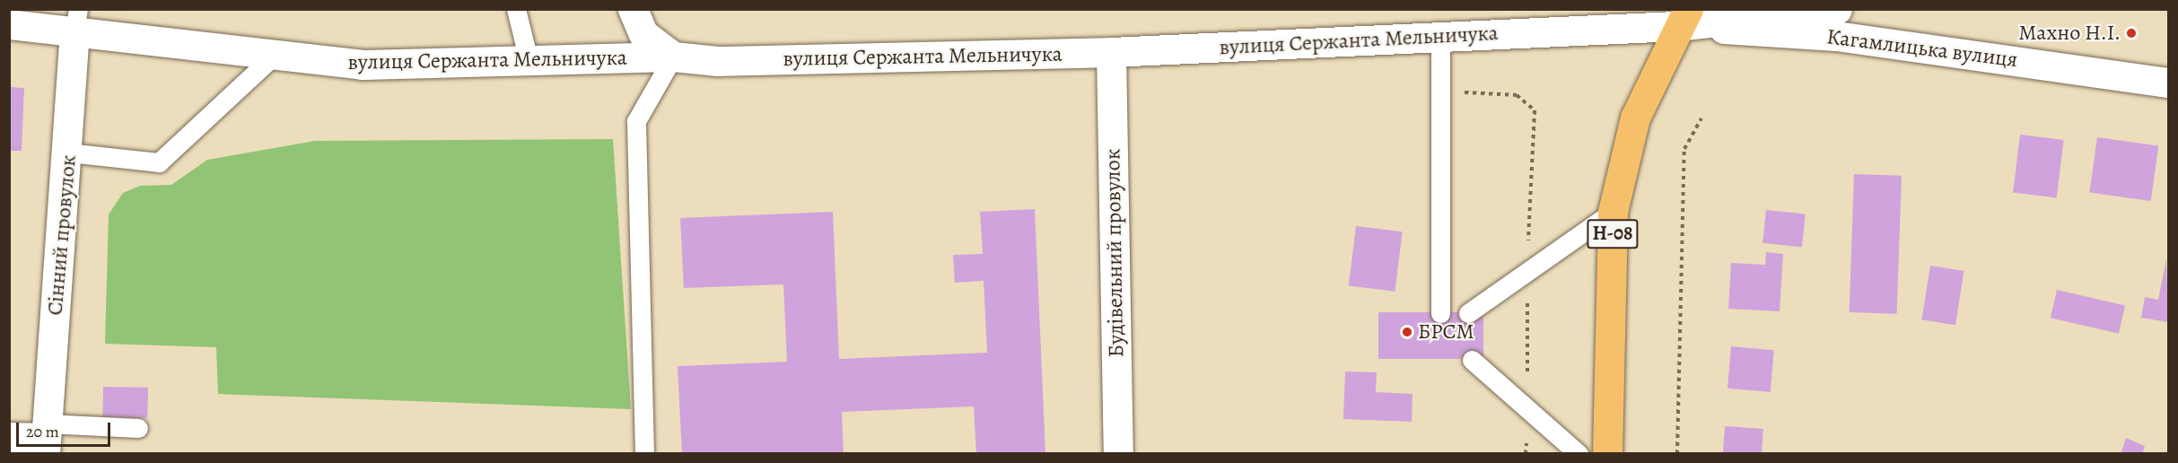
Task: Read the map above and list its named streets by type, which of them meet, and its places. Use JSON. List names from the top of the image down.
{
  "streets": {
    "main road": ["Н-08"],
    "street": [
      "вулиця Сержанта Мельничука",
      "Кагамлицька вулиця",
      "Сінний провулок",
      "Будівельний провулок"
    ]
  },
  "crossings": [
    ["вулиця Сержанта Мельничука", "Кагамлицька вулиця"],
    ["вулиця Сержанта Мельничука", "Н-08"],
    ["вулиця Сержанта Мельничука", "Сінний провулок"],
    ["вулиця Сержанта Мельничука", "Будівельний провулок"],
    ["Кагамлицька вулиця", "Н-08"]
  ],
  "places": ["Махно Н.І.", "БРСМ"],
  "scale_bar": "20 m"
}
